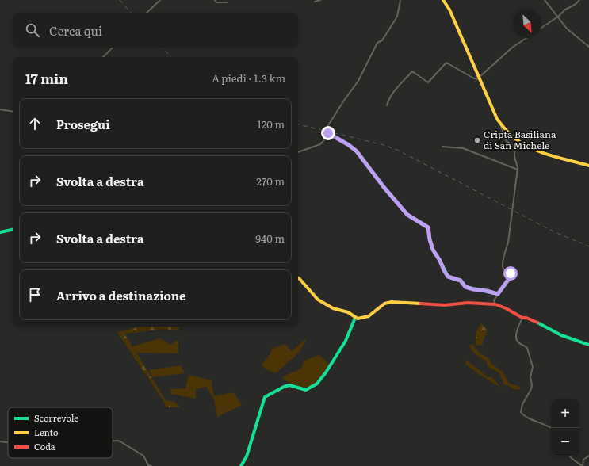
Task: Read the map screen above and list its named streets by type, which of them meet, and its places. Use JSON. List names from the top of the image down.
{
  "places": ["Cripta Basiliana di San Michele"],
  "legend": ["Scorrevole", "Lento", "Coda"],
  "north": "bottom right",
  "page": {
    "search": "Cerca qui",
    "heading": ["17 min", "A piedi · 1.3 km"],
    "list": [
      ["Prosegui", "120 m"],
      ["Svolta a destra", "270 m"],
      ["Svolta a destra", "940 m"],
      "Arrivo a destinazione"
    ],
    "map_buttons": ["+", "−"]
  }
}
